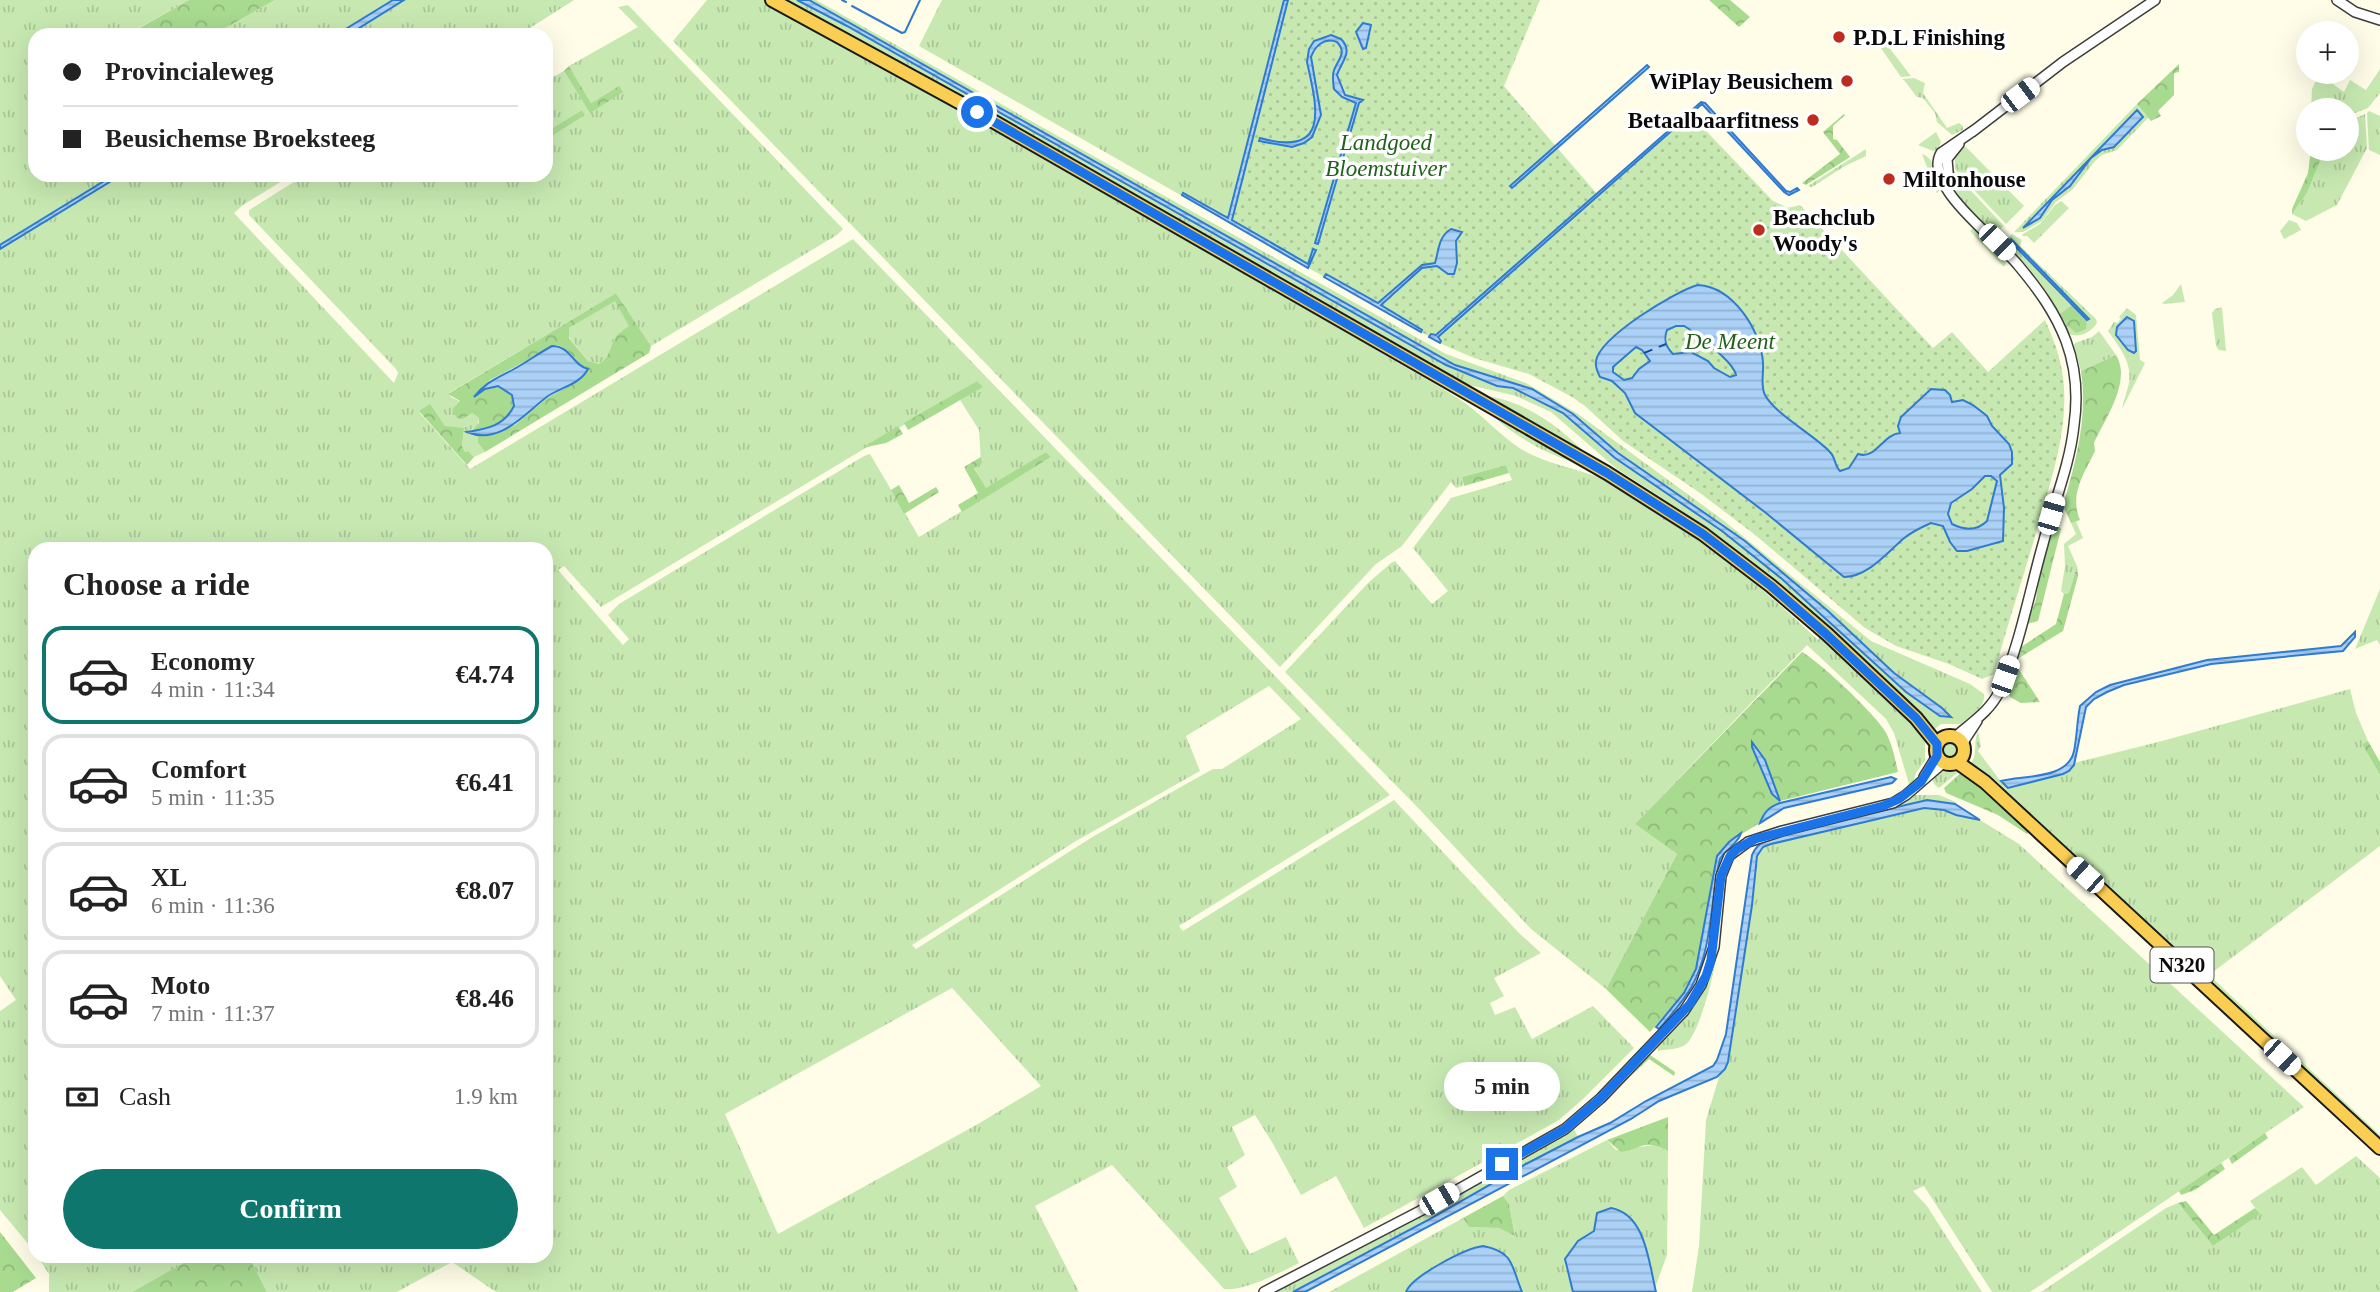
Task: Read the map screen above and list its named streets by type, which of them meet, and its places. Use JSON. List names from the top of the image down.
{
  "streets": {
    "highway": ["N320"]
  },
  "parks": ["Landgoed Bloemstuiver", "De Meent"],
  "places": [
    "P.D.L Finishing",
    "WiPlay Beusichem",
    "Betaalbaarfitness",
    "Miltonhouse",
    "Beachclub Woody's"
  ],
  "page": {
    "map_buttons": ["+", "−"],
    "banner": ["Provincialeweg", "Beusichemse Broeksteeg"],
    "heading": "Choose a ride",
    "list": [
      {
        "name": "Economy",
        "note": "4 min · 11:34",
        "value": "€4.74"
      },
      {
        "name": "Comfort",
        "note": "5 min · 11:35",
        "value": "€6.41"
      },
      {
        "name": "XL",
        "note": "6 min · 11:36",
        "value": "€8.07"
      },
      {
        "name": "Moto",
        "note": "7 min · 11:37",
        "value": "€8.46"
      }
    ],
    "pay": ["Cash", "1.9 km"],
    "bubble": "5 min",
    "buttons": "Confirm"
  }
}
